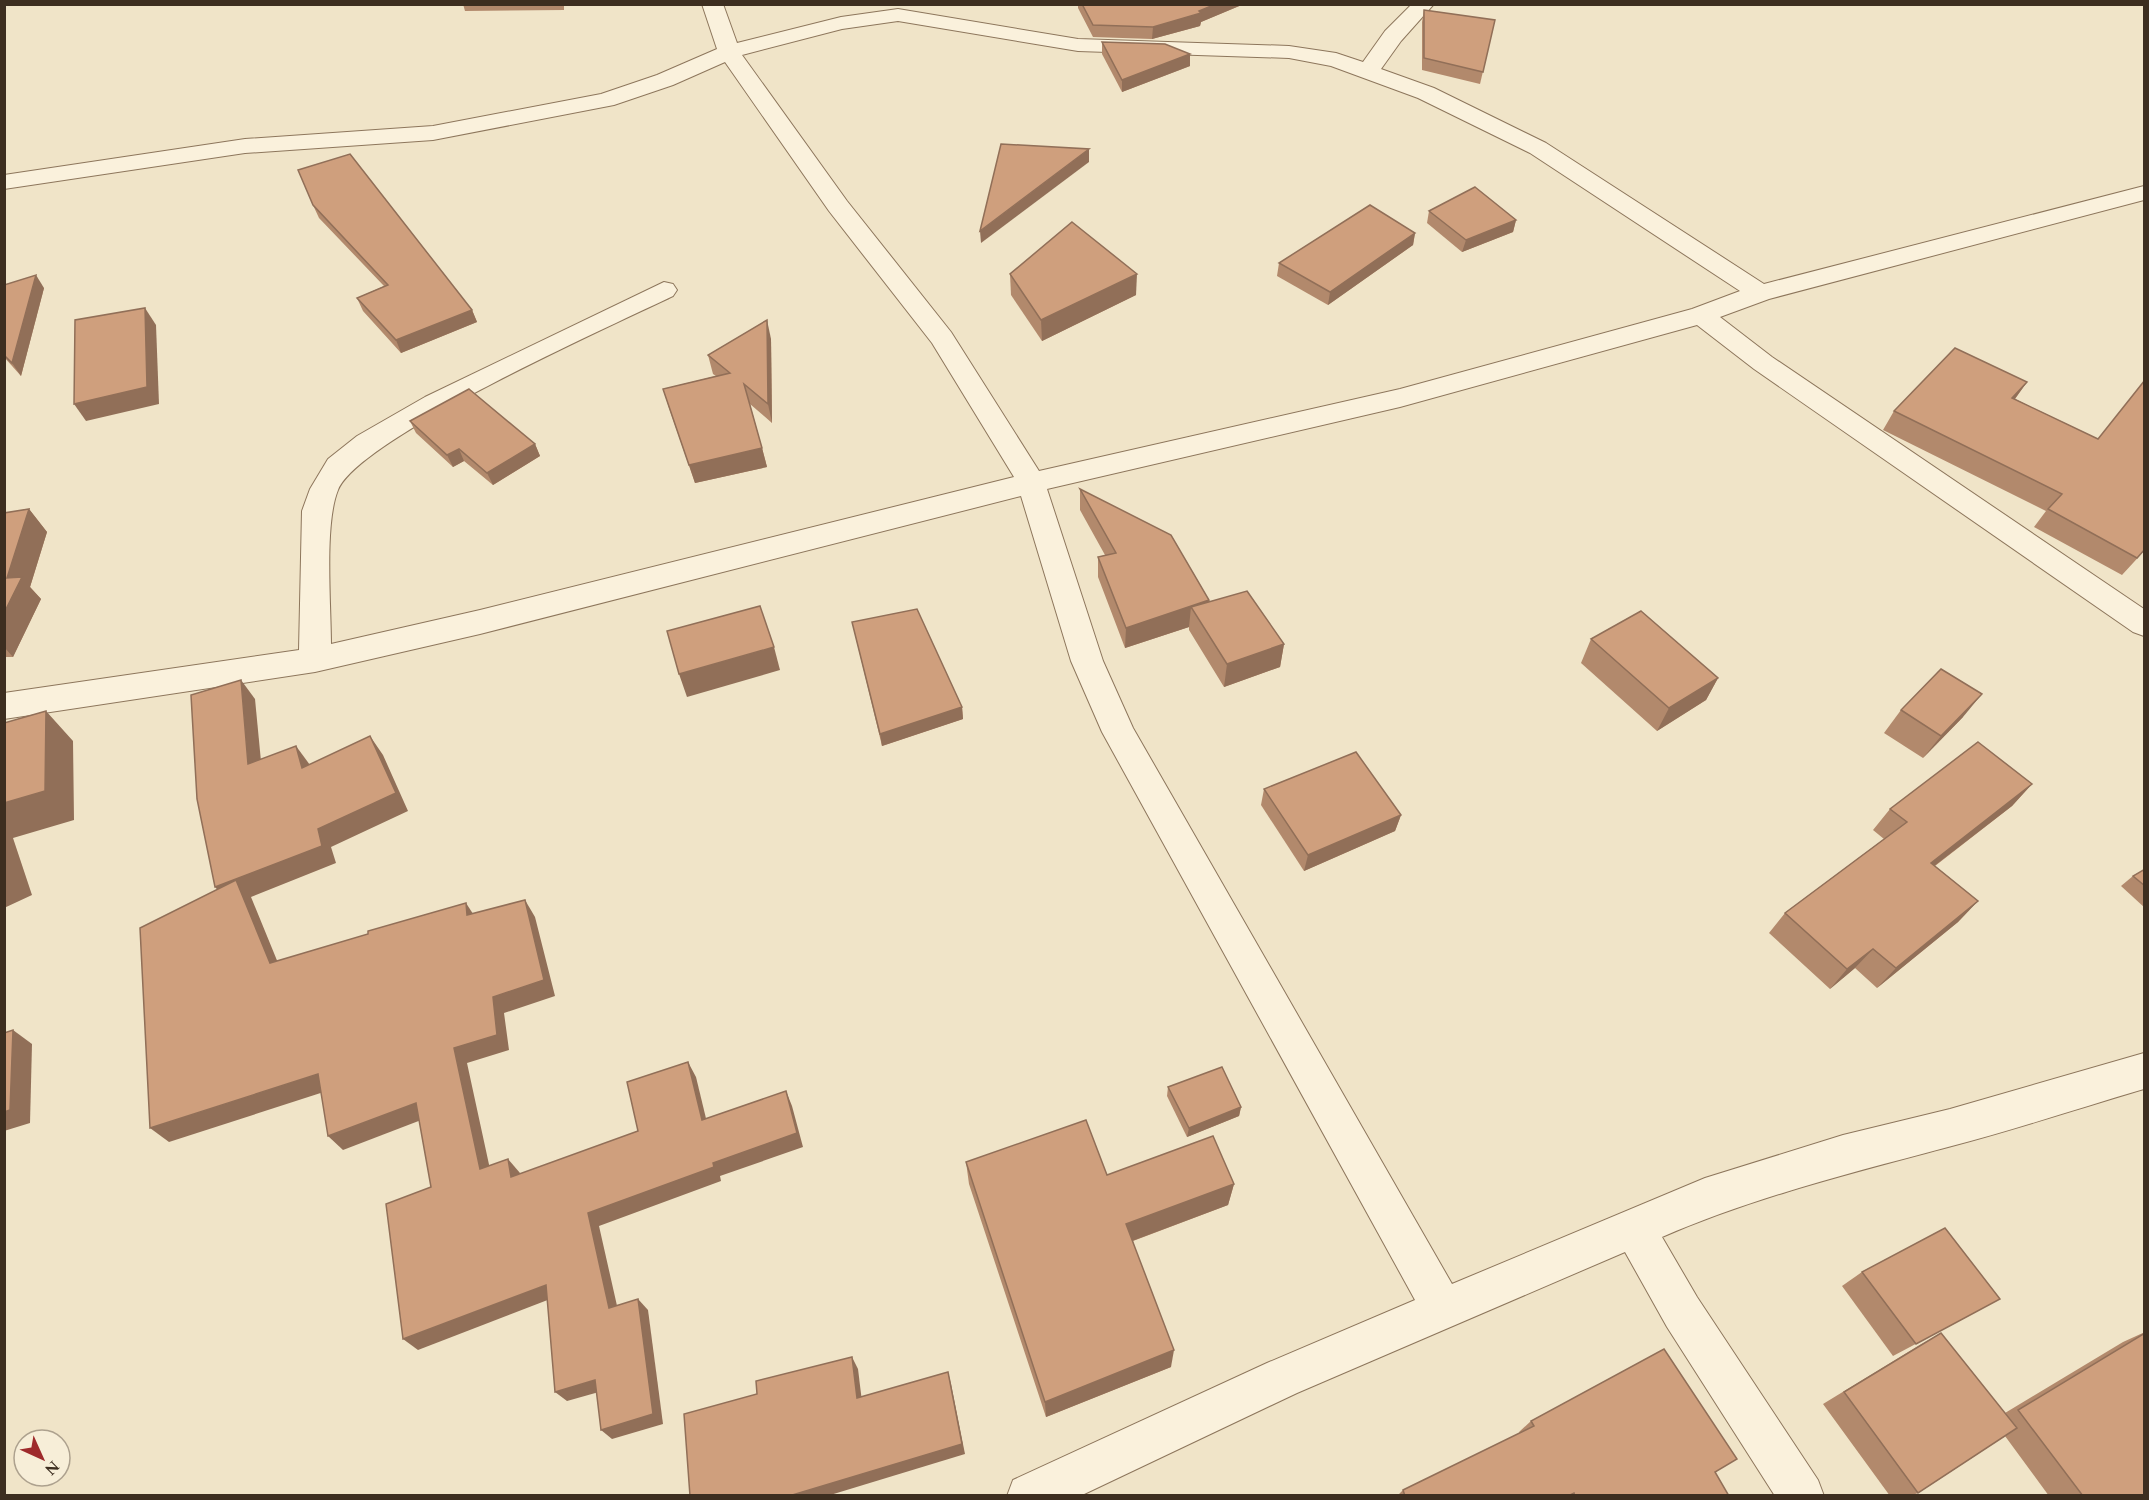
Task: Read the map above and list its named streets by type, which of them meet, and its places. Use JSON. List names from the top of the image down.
{
  "north": "bottom right"
}
